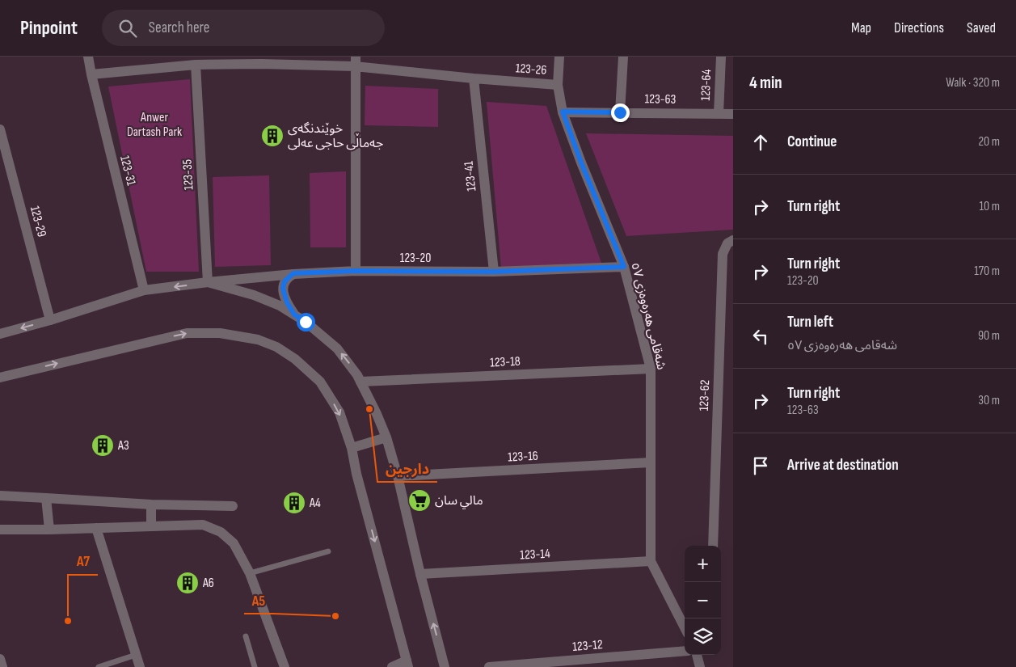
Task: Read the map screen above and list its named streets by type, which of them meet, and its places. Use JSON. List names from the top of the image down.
{
  "streets": {
    "street": [
      "123-26",
      "123-64",
      "123-63",
      "123-31",
      "123-35",
      "123-41",
      "123-29",
      "123-20",
      "شەقامی هەرەوەزی ٥٧",
      "123-18",
      "123-62",
      "123-16",
      "123-14",
      "123-12"
    ]
  },
  "crossings": [
    ["123-26", "123-31"],
    ["123-26", "123-35"],
    ["123-26", "123-41"],
    ["123-26", "شەقامی هەرەوەزی ٥٧"],
    ["123-64", "123-63"],
    ["123-63", "شەقامی هەرەوەزی ٥٧"],
    ["123-31", "123-20"],
    ["123-35", "123-20"],
    ["123-41", "123-20"],
    ["123-29", "123-20"],
    ["123-20", "شەقامی هەرەوەزی ٥٧"],
    ["شەقامی هەرەوەزی ٥٧", "123-18"],
    ["شەقامی هەرەوەزی ٥٧", "123-16"],
    ["شەقامی هەرەوەزی ٥٧", "123-14"]
  ],
  "parks": ["Anwer Dartash Park"],
  "places": {
    "building": [
      "خوێندنگەی جەماڵی حاجی عەلی",
      "A3",
      "A4",
      "A6"
    ],
    "other": ["دارجين", "A5", "A7"],
    "supermarket": ["مالي سان"]
  },
  "page": {
    "header": "Pinpoint",
    "search": "Search here",
    "nav": ["Map", "Directions", "Saved"],
    "heading": ["4 min", "Walk · 320 m"],
    "list": [
      ["Continue", "20 m"],
      ["Turn right", "10 m"],
      ["Turn right", "123-20", "170 m"],
      ["Turn left", "شەقامی هەرەوەزی ٥٧", "90 m"],
      ["Turn right", "123-63", "30 m"],
      "Arrive at destination"
    ],
    "map_buttons": ["+", "−"]
  }
}
